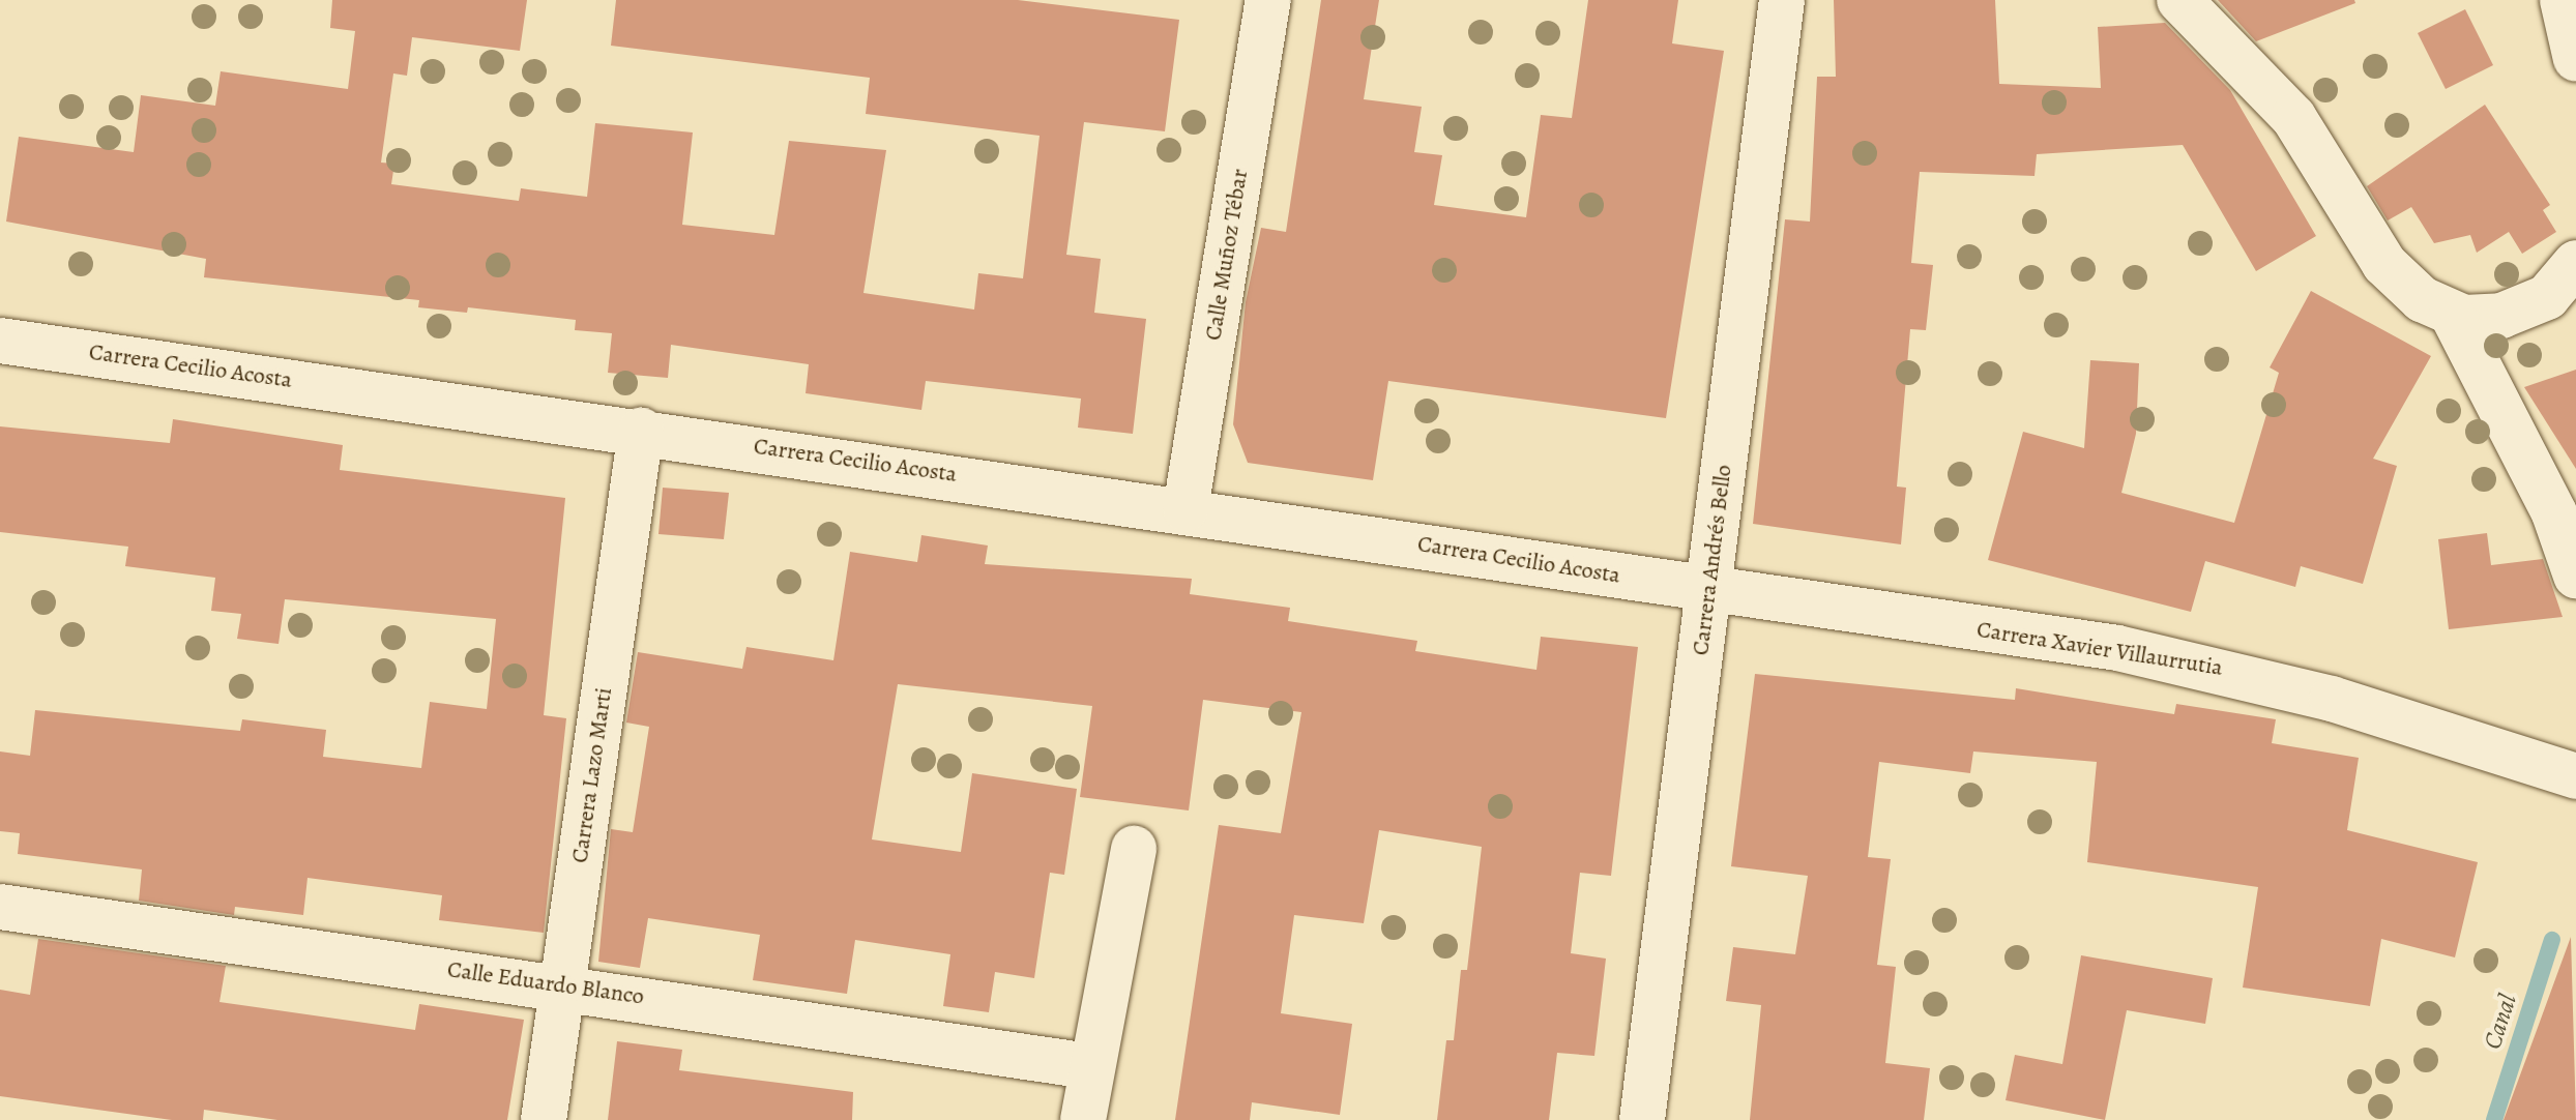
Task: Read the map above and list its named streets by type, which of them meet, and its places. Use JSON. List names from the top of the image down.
{
  "streets": {
    "street": [
      "Calle Muñoz Tébar",
      "Carrera Cecilio Acosta",
      "Carrera Andrés Bello",
      "Carrera Xavier Villaurrutia",
      "Carrera Lazo Marti",
      "Calle Eduardo Blanco"
    ]
  },
  "crossings": [
    ["Calle Muñoz Tébar", "Carrera Cecilio Acosta"],
    ["Carrera Cecilio Acosta", "Carrera Andrés Bello"],
    ["Carrera Cecilio Acosta", "Carrera Xavier Villaurrutia"],
    ["Carrera Cecilio Acosta", "Carrera Lazo Marti"],
    ["Carrera Andrés Bello", "Carrera Xavier Villaurrutia"],
    ["Carrera Lazo Marti", "Calle Eduardo Blanco"]
  ],
  "water": ["Canal"]
}
